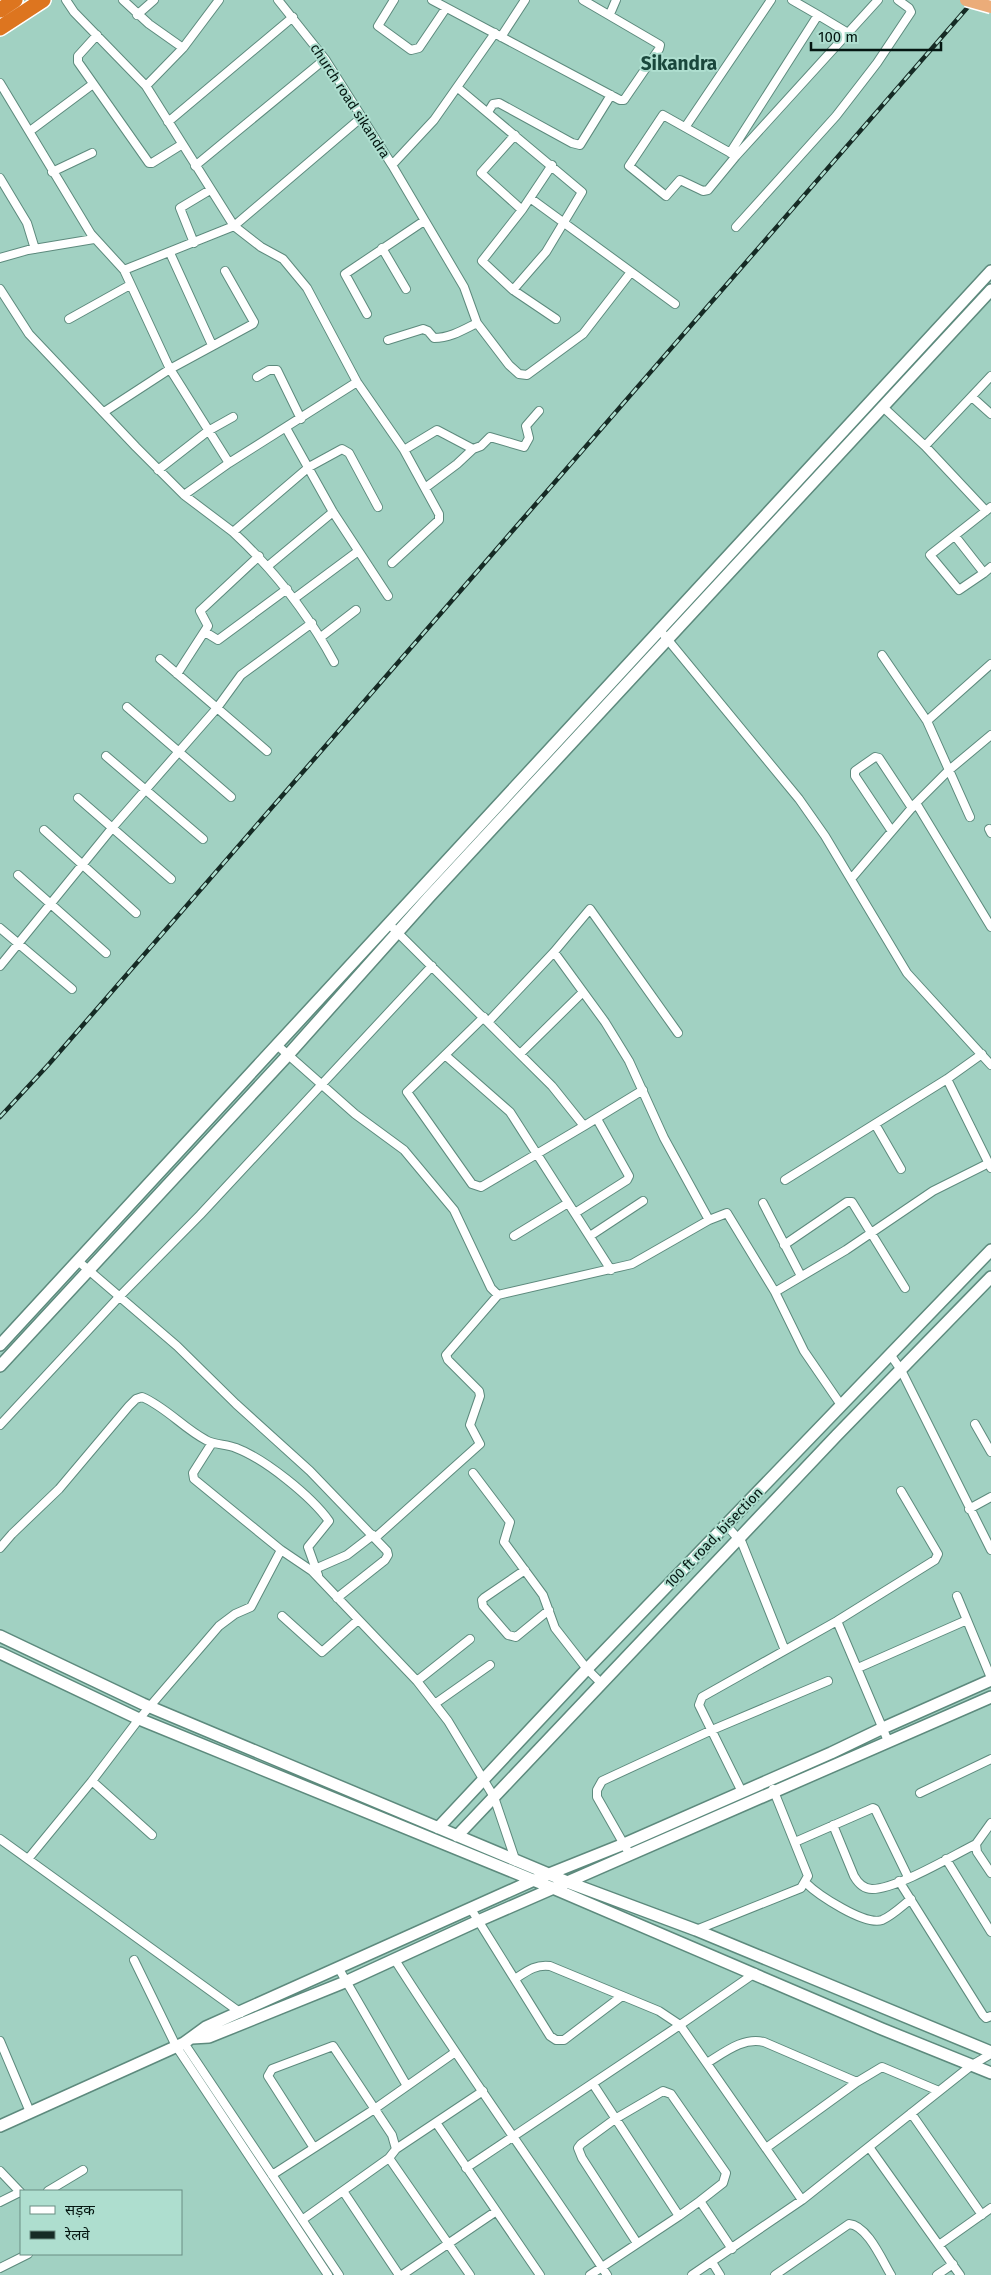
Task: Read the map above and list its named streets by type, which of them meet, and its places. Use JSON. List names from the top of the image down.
{
  "streets": {
    "street": ["church road sikandra", "100 ft road, bisection"]
  },
  "districts": ["Sikandra"],
  "legend": ["सड़क", "रेलवे"],
  "scale_bar": "100 m"
}
